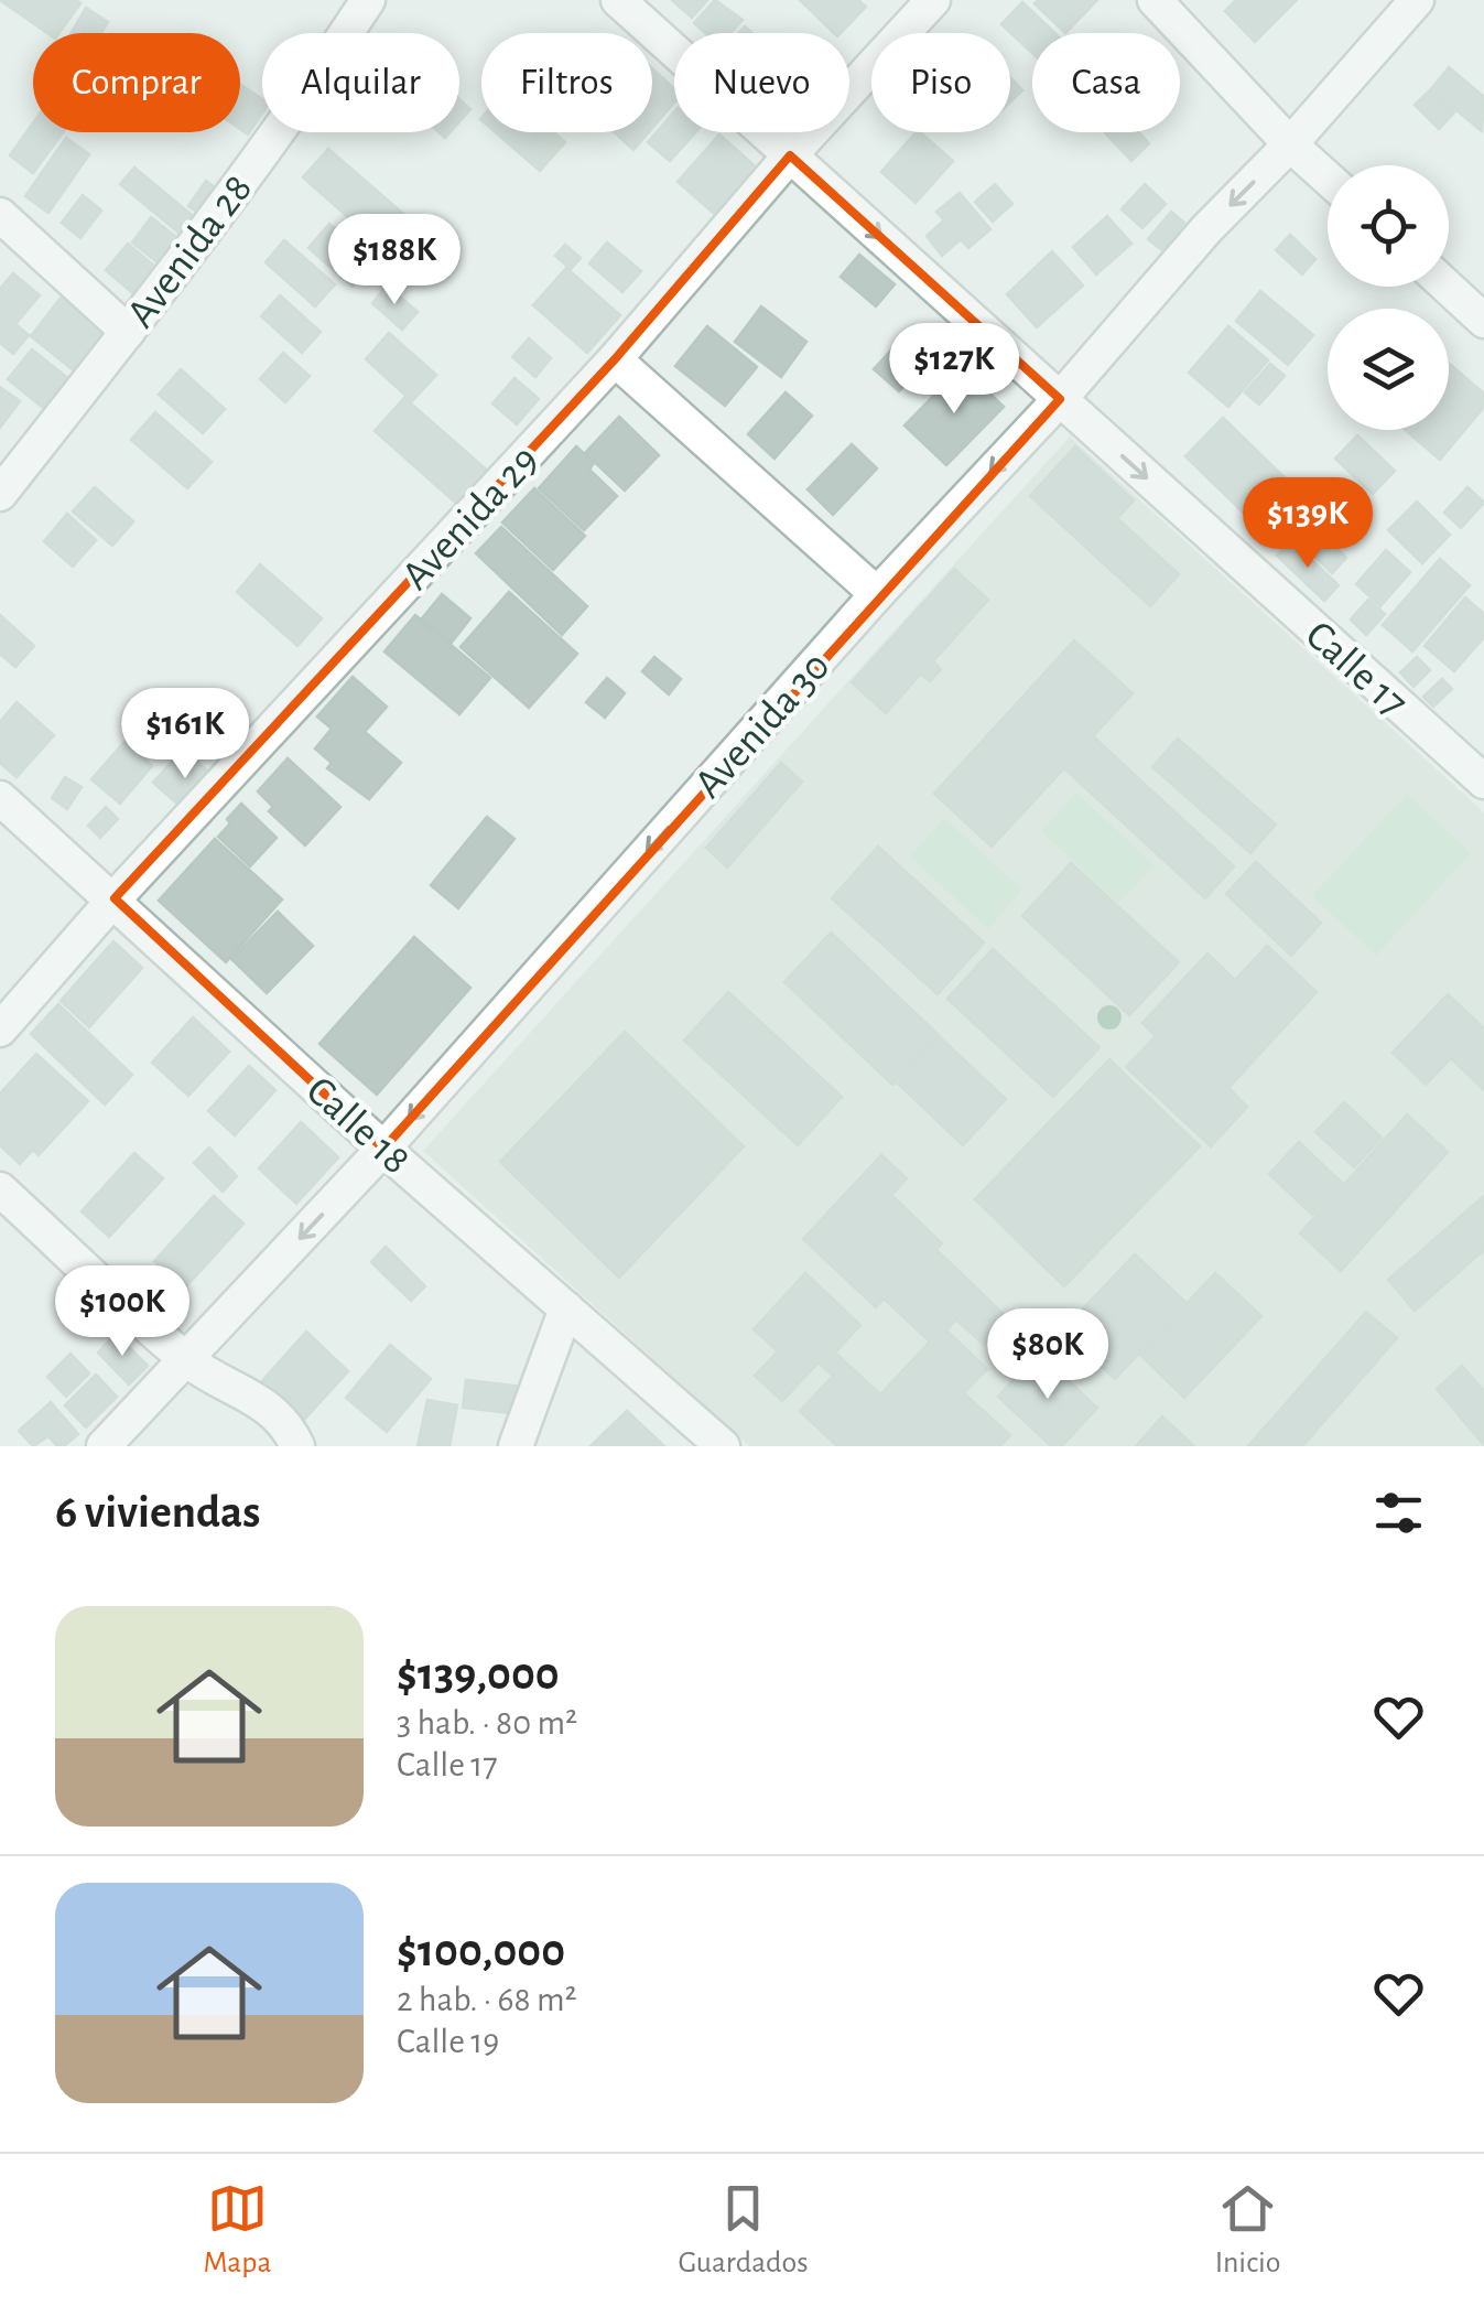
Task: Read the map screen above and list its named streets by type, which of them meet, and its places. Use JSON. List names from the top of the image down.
{
  "streets": {
    "street": [
      "Avenida 28",
      "Avenida 29",
      "Calle 17",
      "Avenida 30",
      "Calle 18"
    ]
  },
  "crossings": [
    ["Avenida 29", "Calle 17"],
    ["Avenida 29", "Calle 18"],
    ["Calle 17", "Avenida 30"],
    ["Avenida 30", "Calle 18"]
  ],
  "one_way": ["Avenida 30"],
  "page": {
    "chip": [
      "Comprar",
      "Alquilar",
      "Filtros",
      "Nuevo",
      "Piso",
      "Casa"
    ],
    "price": [
      "$188K",
      "$127K",
      "$139K",
      "$161K",
      "$100K",
      "$80K"
    ],
    "heading": "6 viviendas",
    "list": [
      {
        "name": "$139,000",
        "note": "3 hab. · 80 m² · Calle 17"
      },
      {
        "name": "$100,000",
        "note": "2 hab. · 68 m² · Calle 19"
      }
    ],
    "tabs": ["Mapa", "Guardados", "Inicio"]
  }
}
